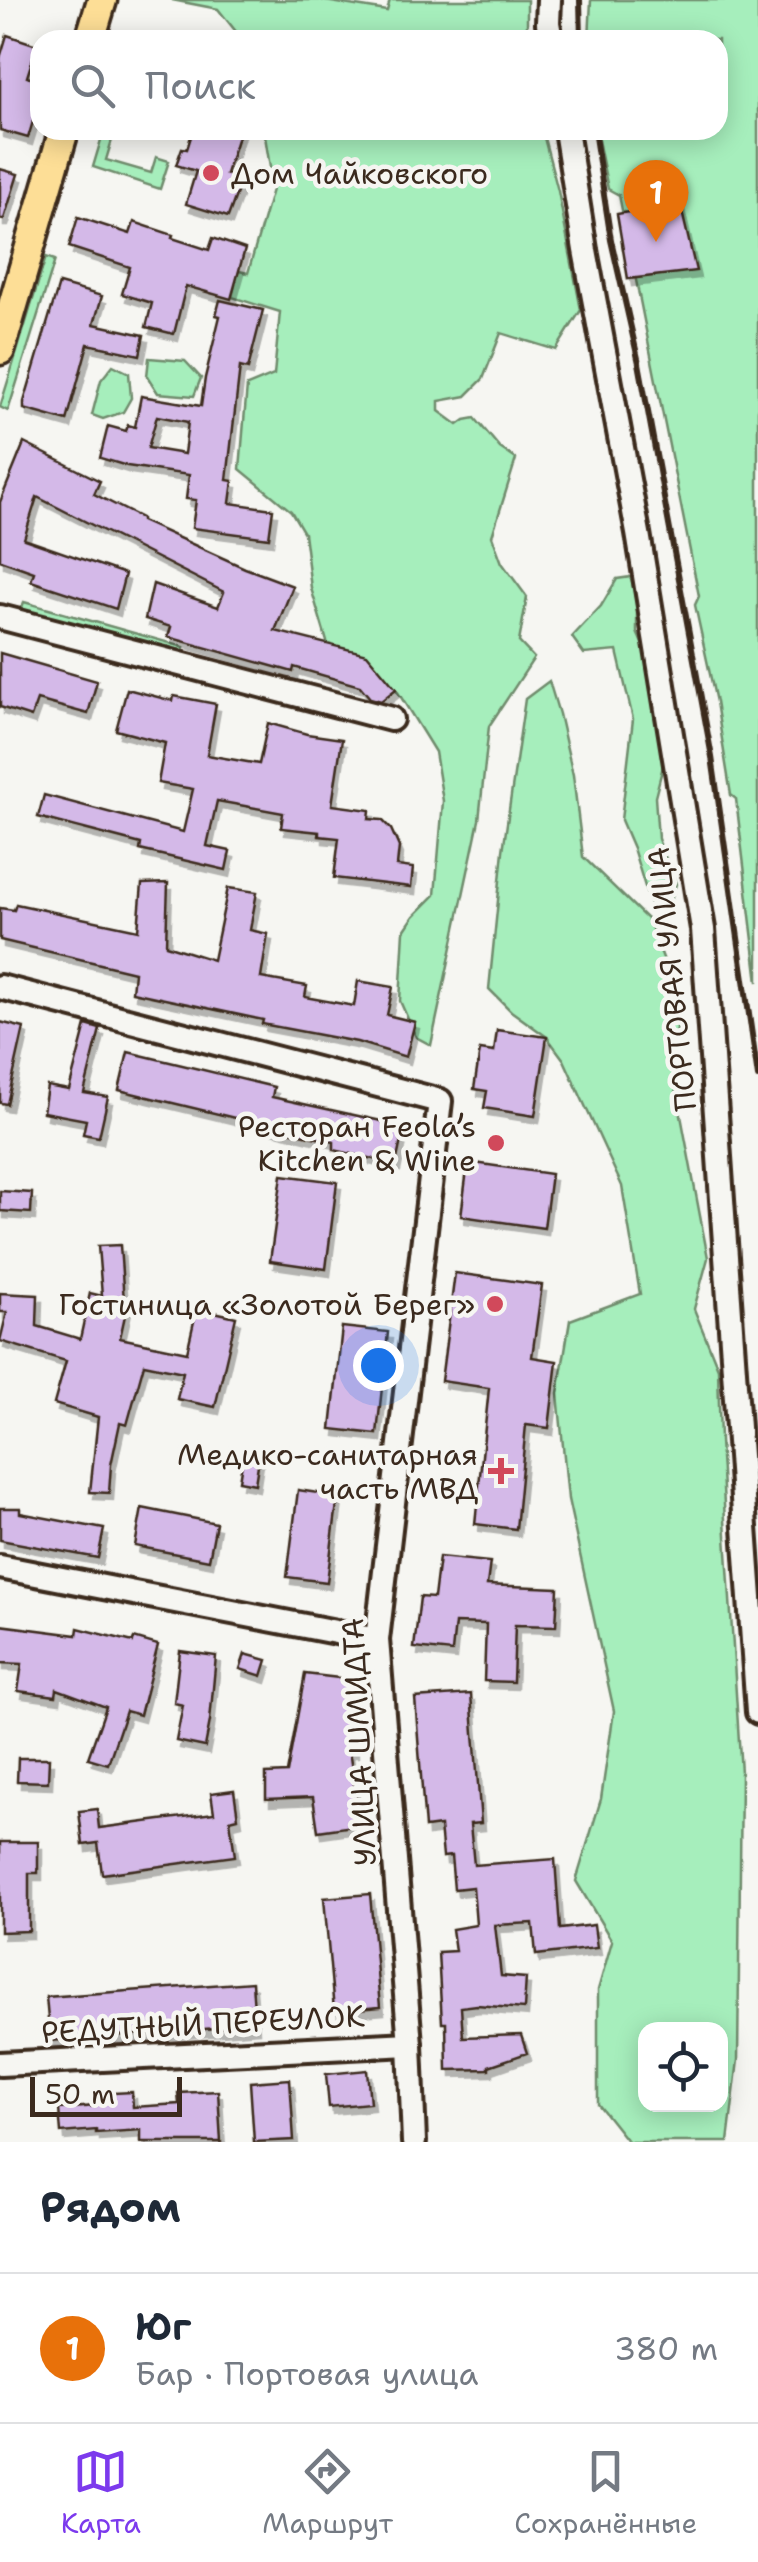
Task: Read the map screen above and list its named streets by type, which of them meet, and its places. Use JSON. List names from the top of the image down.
{
  "streets": {
    "street": ["ПОРТОВАЯ УЛИЦА", "УЛИЦА ШМИДТА", "РЕДУТНЫЙ ПЕРЕУЛОК"]
  },
  "crossings": [
    ["УЛИЦА ШМИДТА", "РЕДУТНЫЙ ПЕРЕУЛОК"]
  ],
  "places": {
    "other": ["Дом Чайковского", "Ресторан Feola’s Kitchen & Wine", "Гостиница «Золотой Берег»"],
    "health": ["Медико-санитарная часть МВД"]
  },
  "scale_bar": "50 m",
  "page": {
    "search": "Поиск",
    "pins": "1",
    "scale": "50 m",
    "heading": "Рядом",
    "list": [
      {
        "mark": "1",
        "name": "Юг",
        "note": "Бар · Портовая улица",
        "value": "380 m"
      }
    ],
    "nav": ["Карта", "Маршрут", "Сохранённые"]
  }
}
